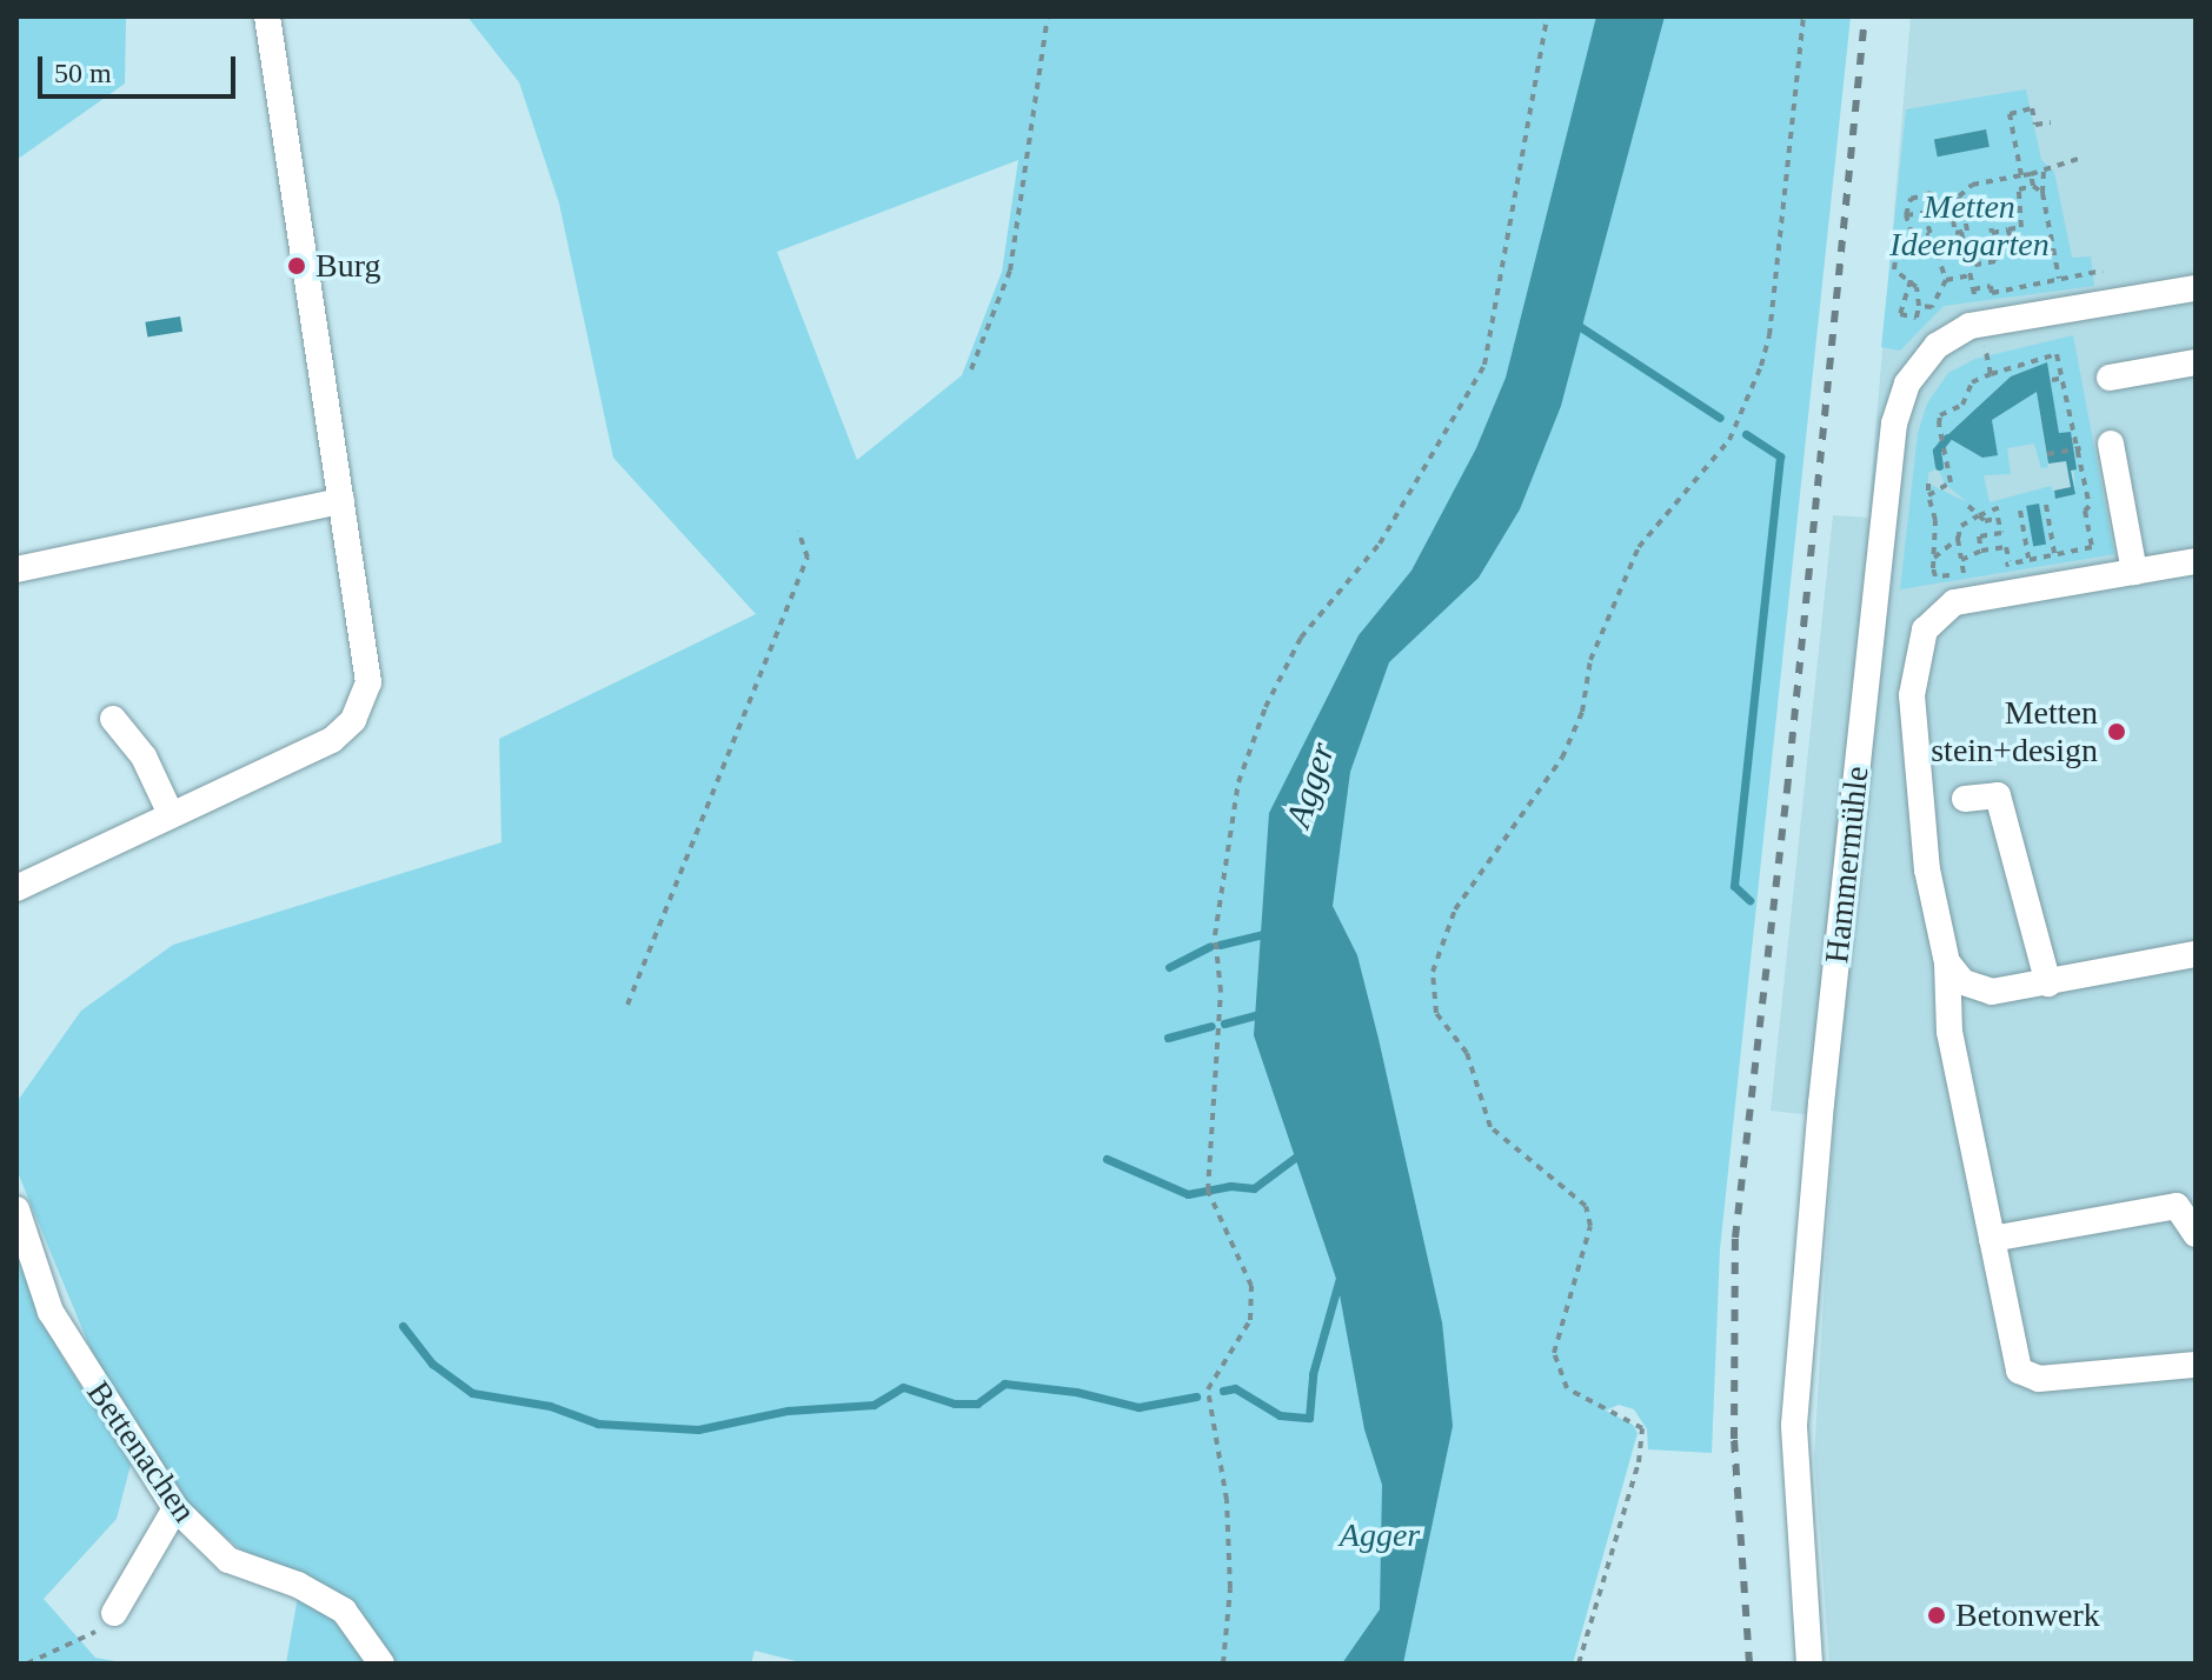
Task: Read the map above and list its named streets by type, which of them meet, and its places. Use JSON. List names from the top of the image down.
{
  "streets": {
    "street": ["Hammermühle", "Bettenachen"]
  },
  "water": ["Agger"],
  "parks": ["Metten Ideengarten", "Agger"],
  "places": ["Burg", "Metten stein+design", "Betonwerk"],
  "scale_bar": "50 m"
}
